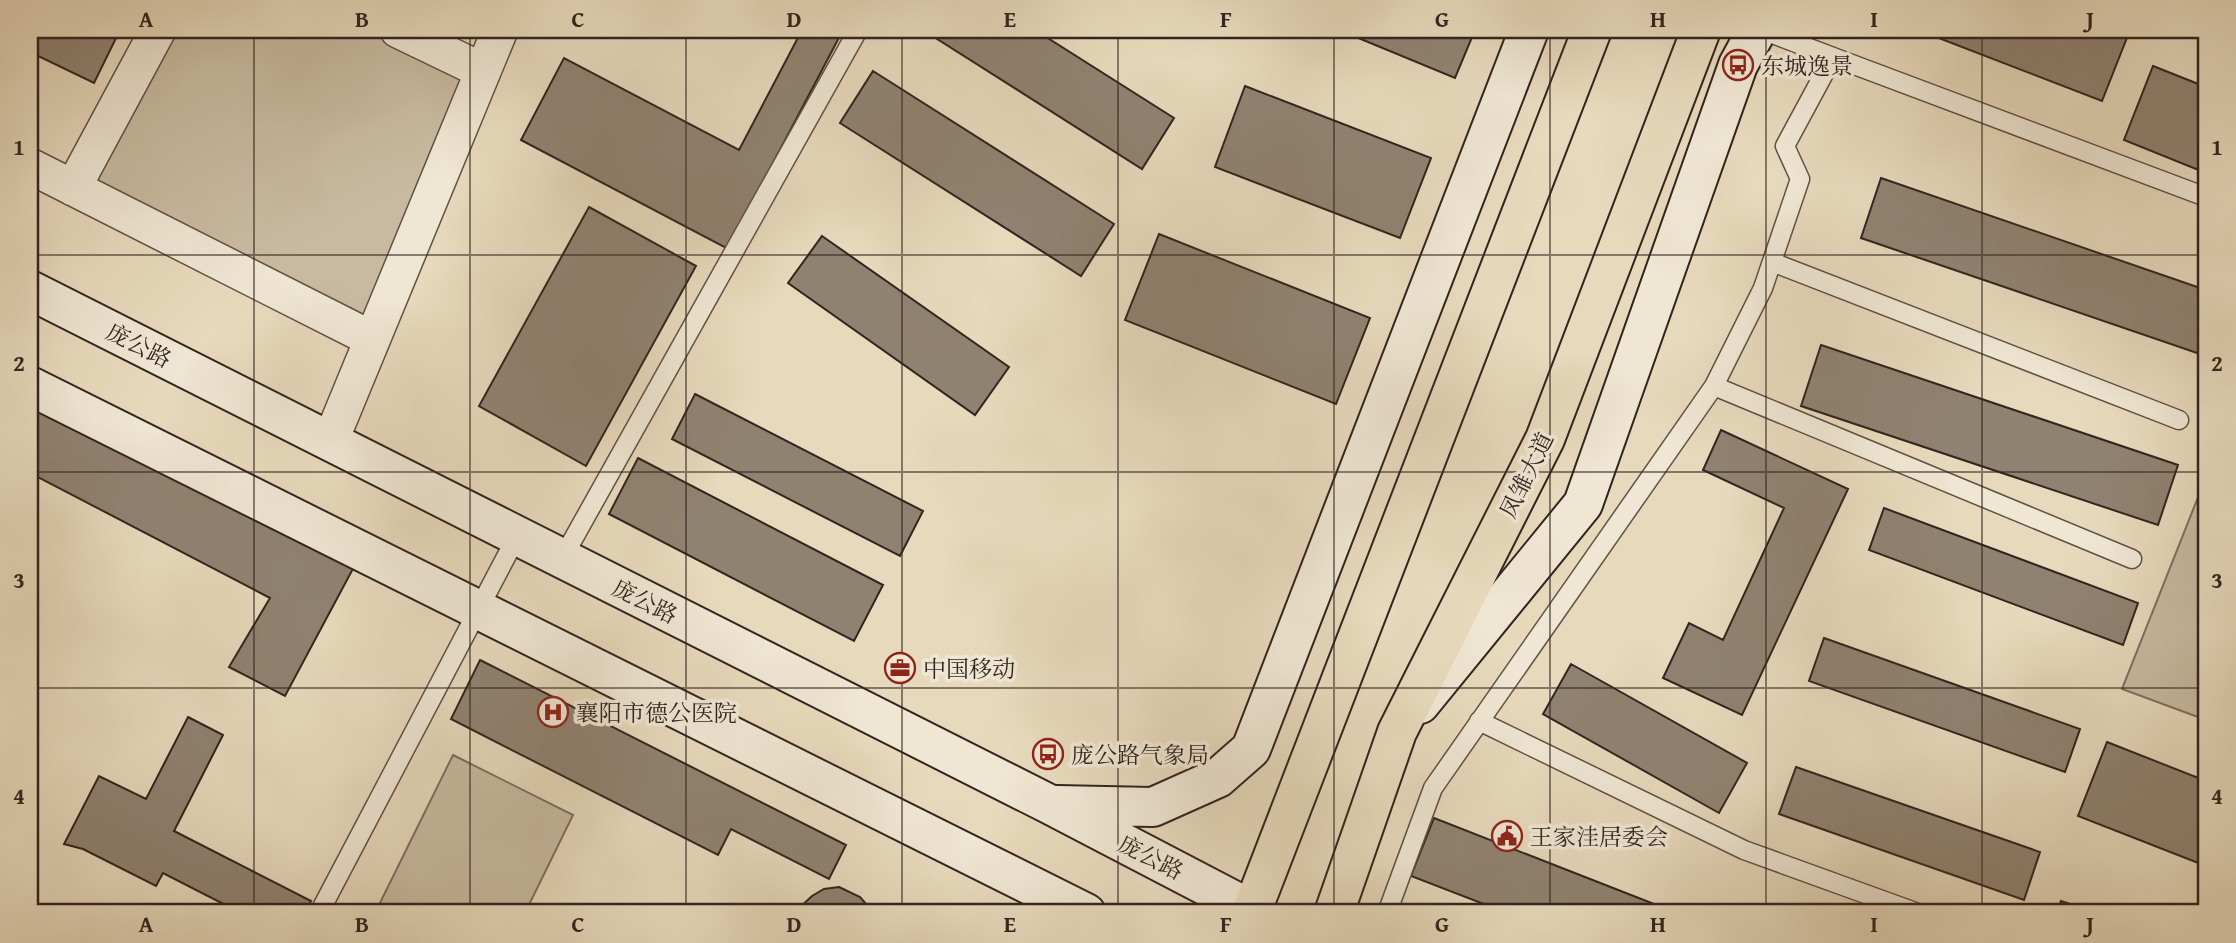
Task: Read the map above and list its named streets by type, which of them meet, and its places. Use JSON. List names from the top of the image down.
{
  "streets": {
    "main road": ["庞公路", "凤雏大道"]
  },
  "places": {
    "bus stop": ["东城逸景", "庞公路气象局"],
    "office": ["中国移动"],
    "hospital": ["襄阳市德公医院"],
    "public building": ["王家洼居委会"]
  },
  "grid": {
    "columns": [
      "A",
      "B",
      "C",
      "D",
      "E",
      "F",
      "G",
      "H",
      "I",
      "J"
    ],
    "rows": [
      "1",
      "2",
      "3",
      "4"
    ]
  }
}
